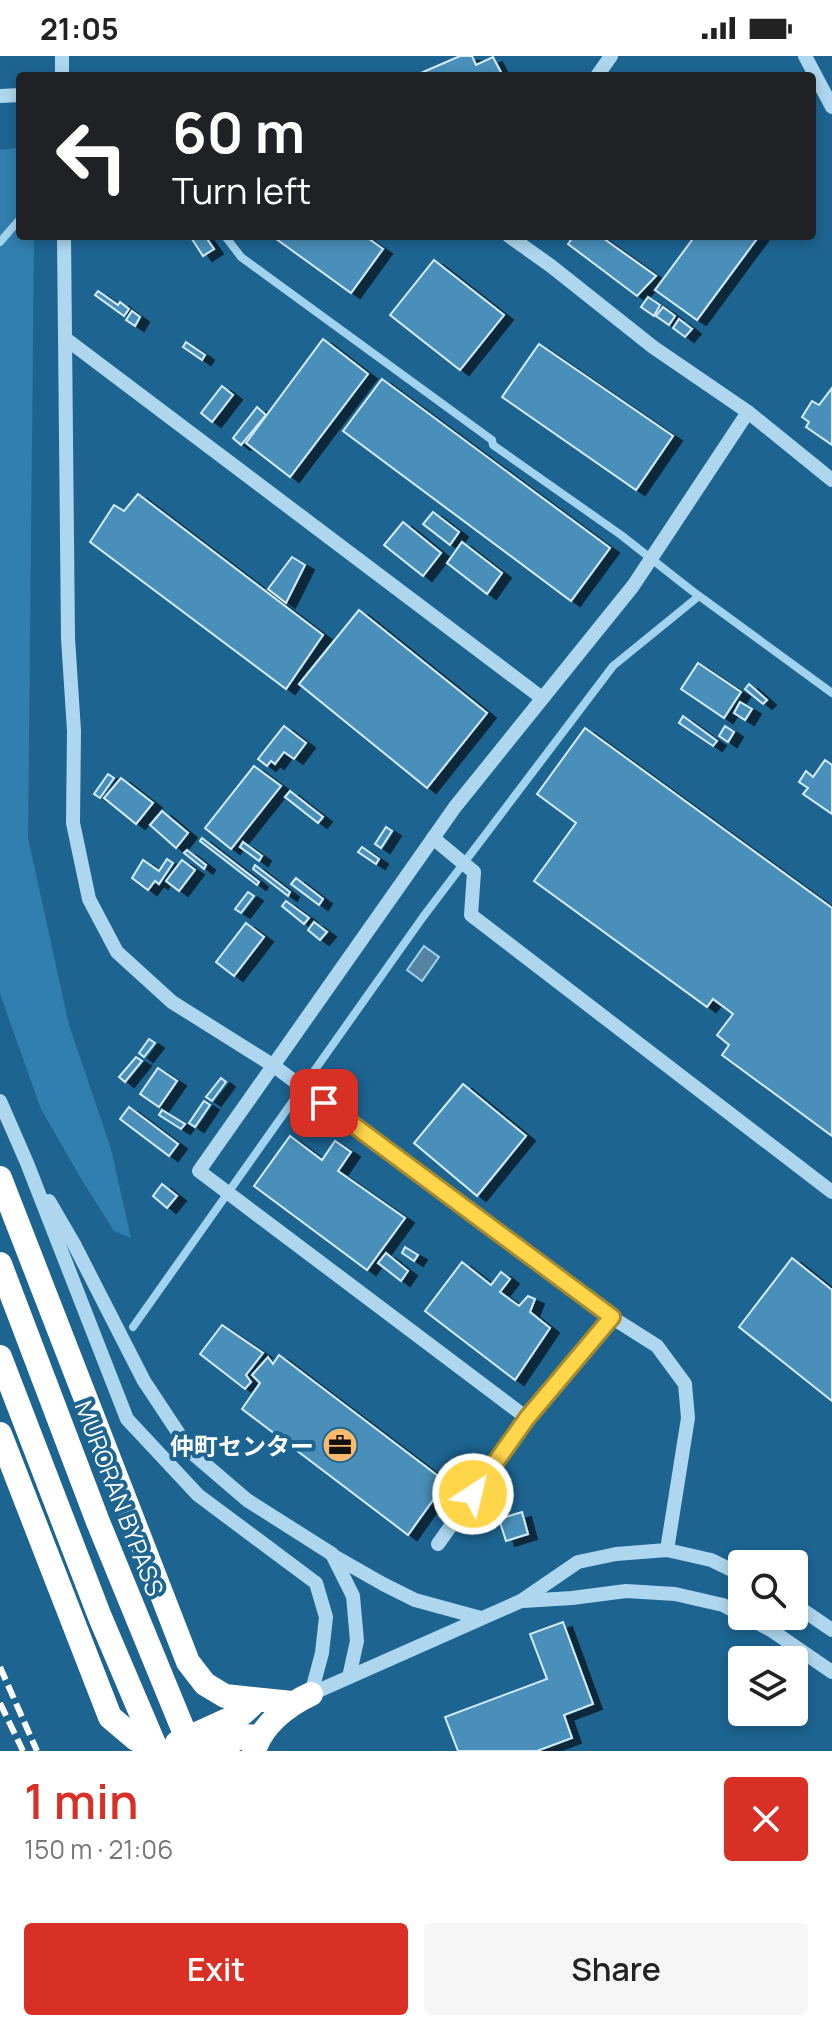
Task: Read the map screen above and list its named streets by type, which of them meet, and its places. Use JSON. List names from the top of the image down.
{
  "streets": {
    "highway": ["MURORAN BYPASS"]
  },
  "places": {
    "office": ["仲町センター"]
  },
  "page": {
    "status": "21:05",
    "turn": ["60 m", "Turn left"],
    "heading": ["1 min", "150 m · 21:06"],
    "buttons": ["Exit", "Share"]
  }
}
